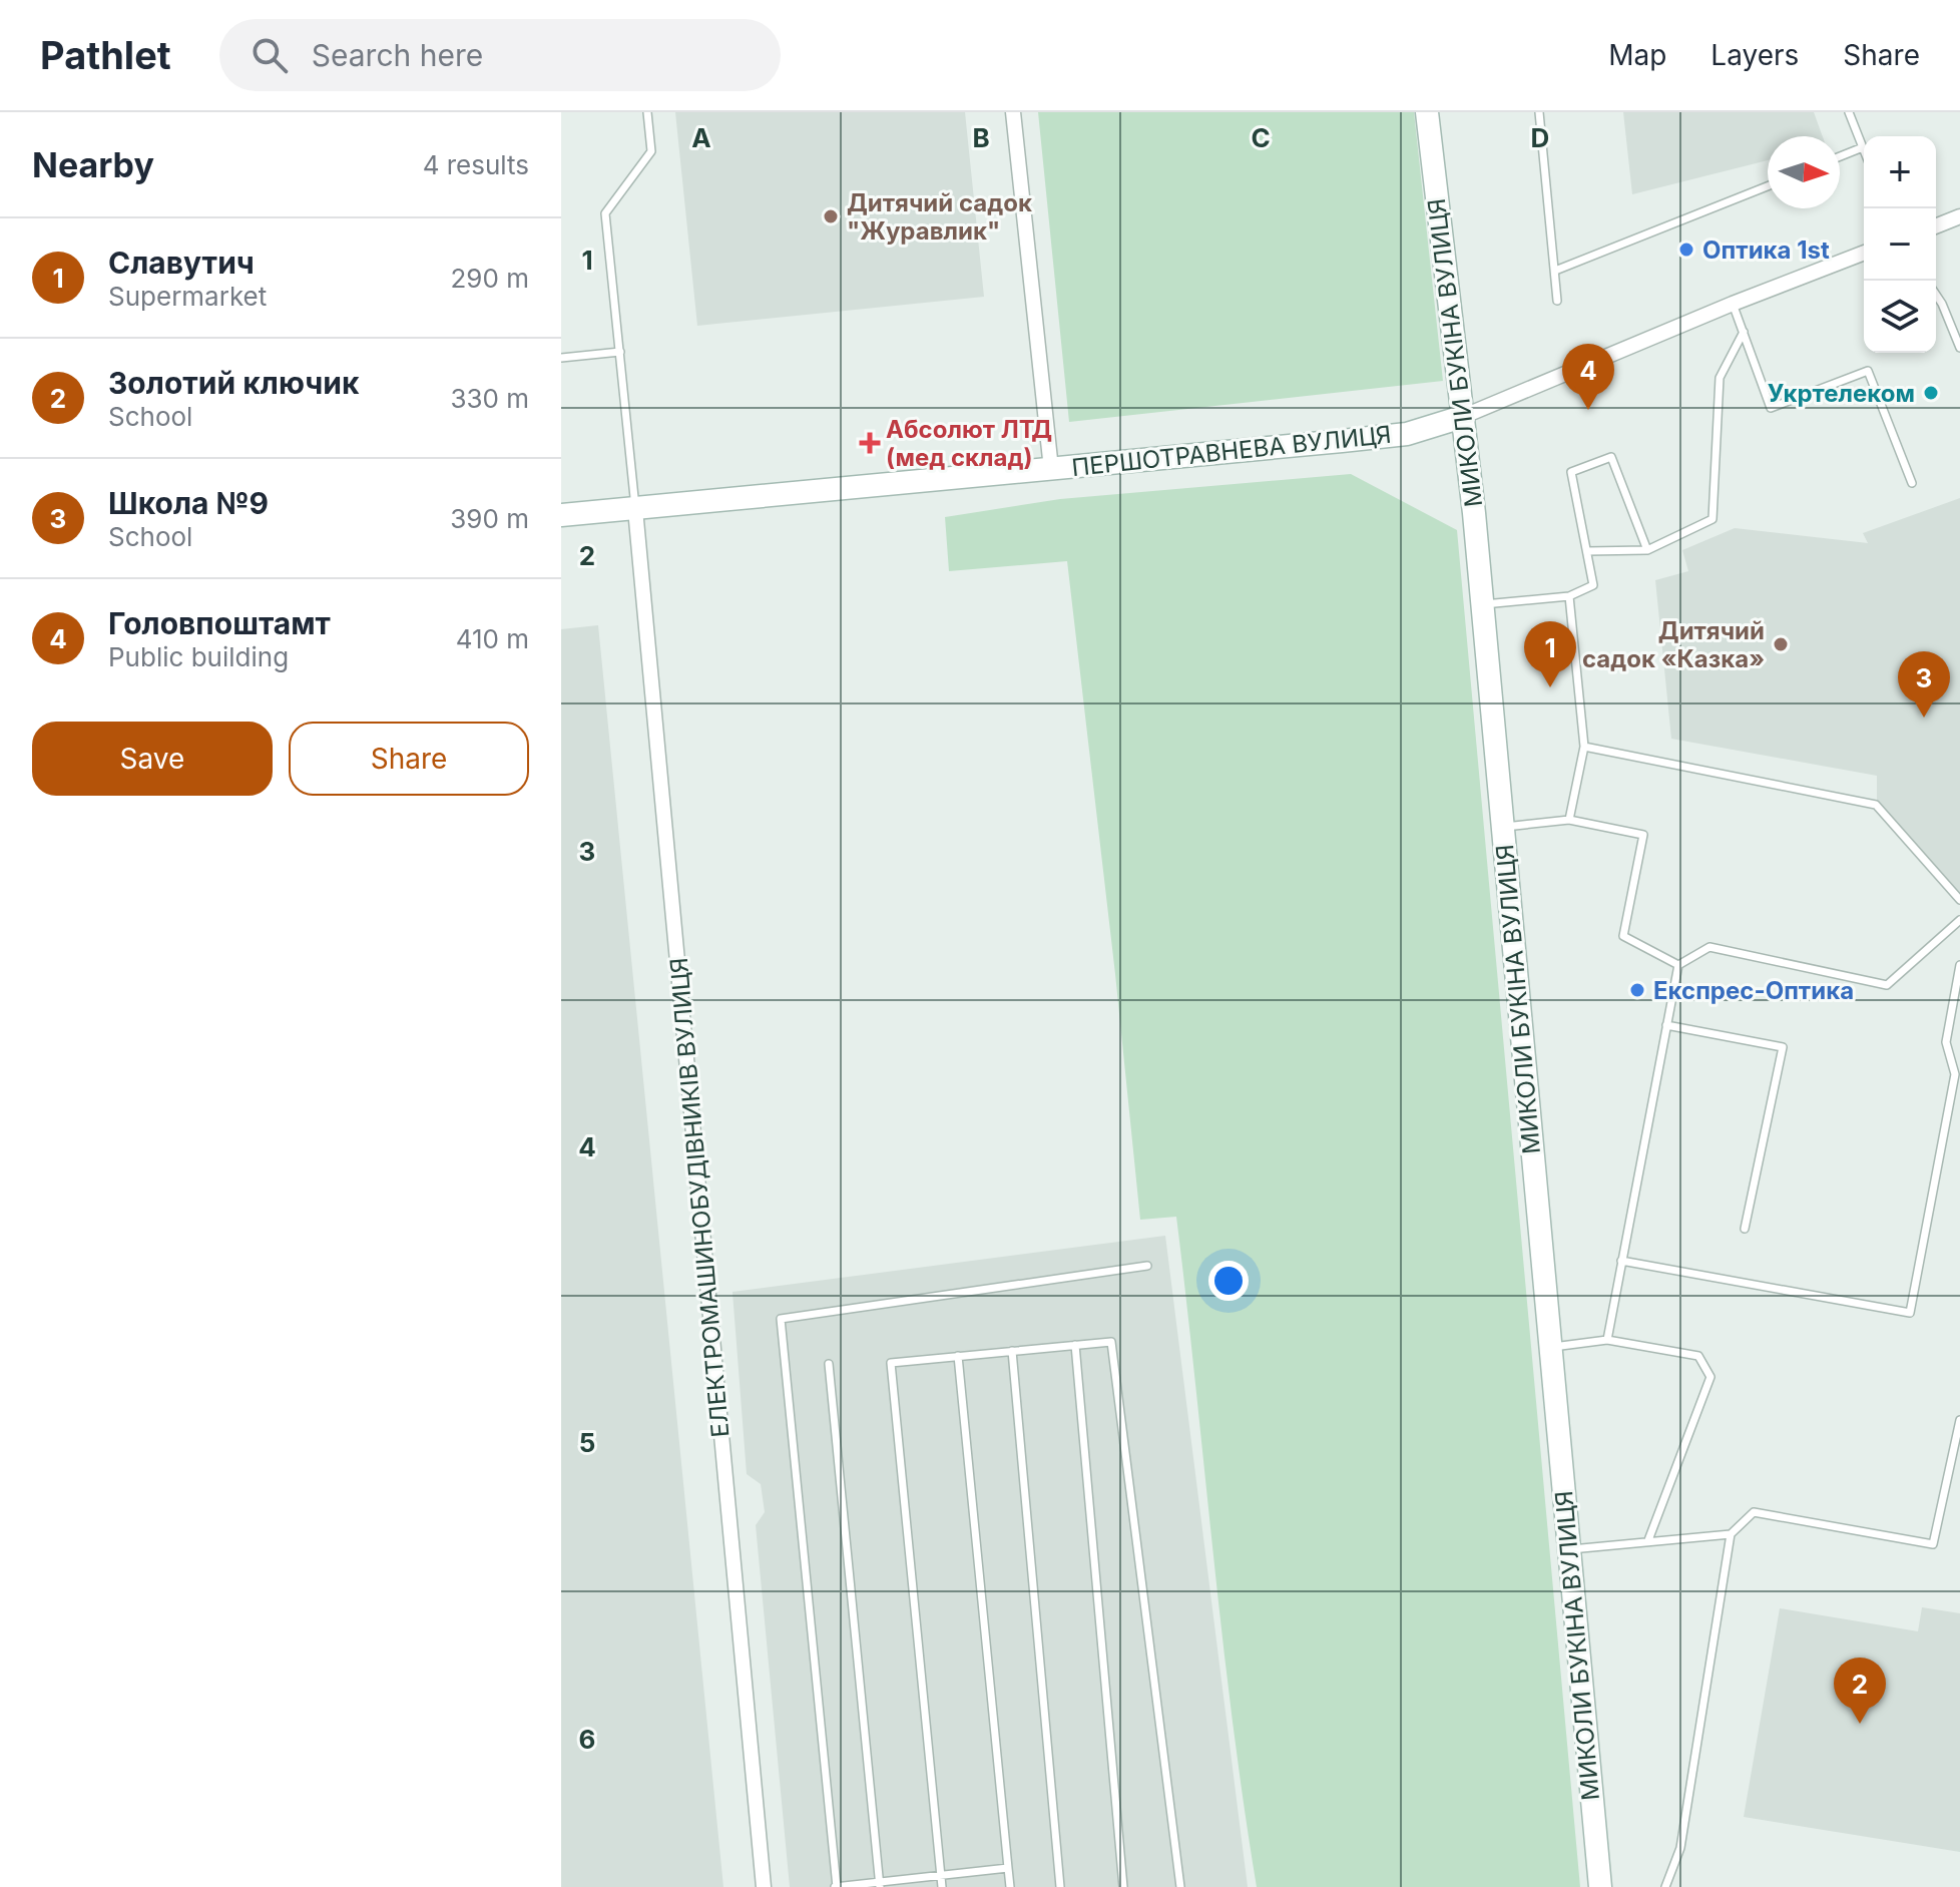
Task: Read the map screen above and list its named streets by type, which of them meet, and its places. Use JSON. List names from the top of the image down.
{
  "streets": {
    "street": ["МИКОЛИ БУКІНА ВУЛИЦЯ", "ПЕРШОТРАВНЕВА ВУЛИЦЯ", "ЕЛЕКТРОМАШИНОБУДІВНИКІВ ВУЛИЦЯ"]
  },
  "crossings": [
    ["МИКОЛИ БУКІНА ВУЛИЦЯ", "ПЕРШОТРАВНЕВА ВУЛИЦЯ"],
    ["ПЕРШОТРАВНЕВА ВУЛИЦЯ", "ЕЛЕКТРОМАШИНОБУДІВНИКІВ ВУЛИЦЯ"]
  ],
  "places": {
    "other": [
      "Дитячий садок \"Журавлик\"",
      "Оптика 1st",
      "Укртелеком",
      "Дитячий садок «Казка»",
      "Експрес-Оптика"
    ],
    "health": ["Абсолют ЛТД (мед склад)"]
  },
  "north": "right",
  "page": {
    "header": "Pathlet",
    "search": "Search here",
    "nav": ["Map", "Layers", "Share"],
    "heading": ["Nearby", "4 results"],
    "map_buttons": ["+", "−"],
    "list": [
      {
        "mark": "1",
        "name": "Славутич",
        "note": "Supermarket",
        "value": "290 m"
      },
      {
        "mark": "2",
        "name": "Золотий ключик",
        "note": "School",
        "value": "330 m"
      },
      {
        "mark": "3",
        "name": "Школа №9",
        "note": "School",
        "value": "390 m"
      },
      {
        "mark": "4",
        "name": "Головпоштамт",
        "note": "Public building",
        "value": "410 m"
      }
    ],
    "pins": [
      "4",
      "1",
      "3",
      "2"
    ],
    "buttons": ["Save", "Share"]
  },
  "grid": {
    "columns": [
      "A",
      "B",
      "C",
      "D"
    ],
    "rows": [
      "1",
      "2",
      "3",
      "4",
      "5",
      "6"
    ]
  }
}
